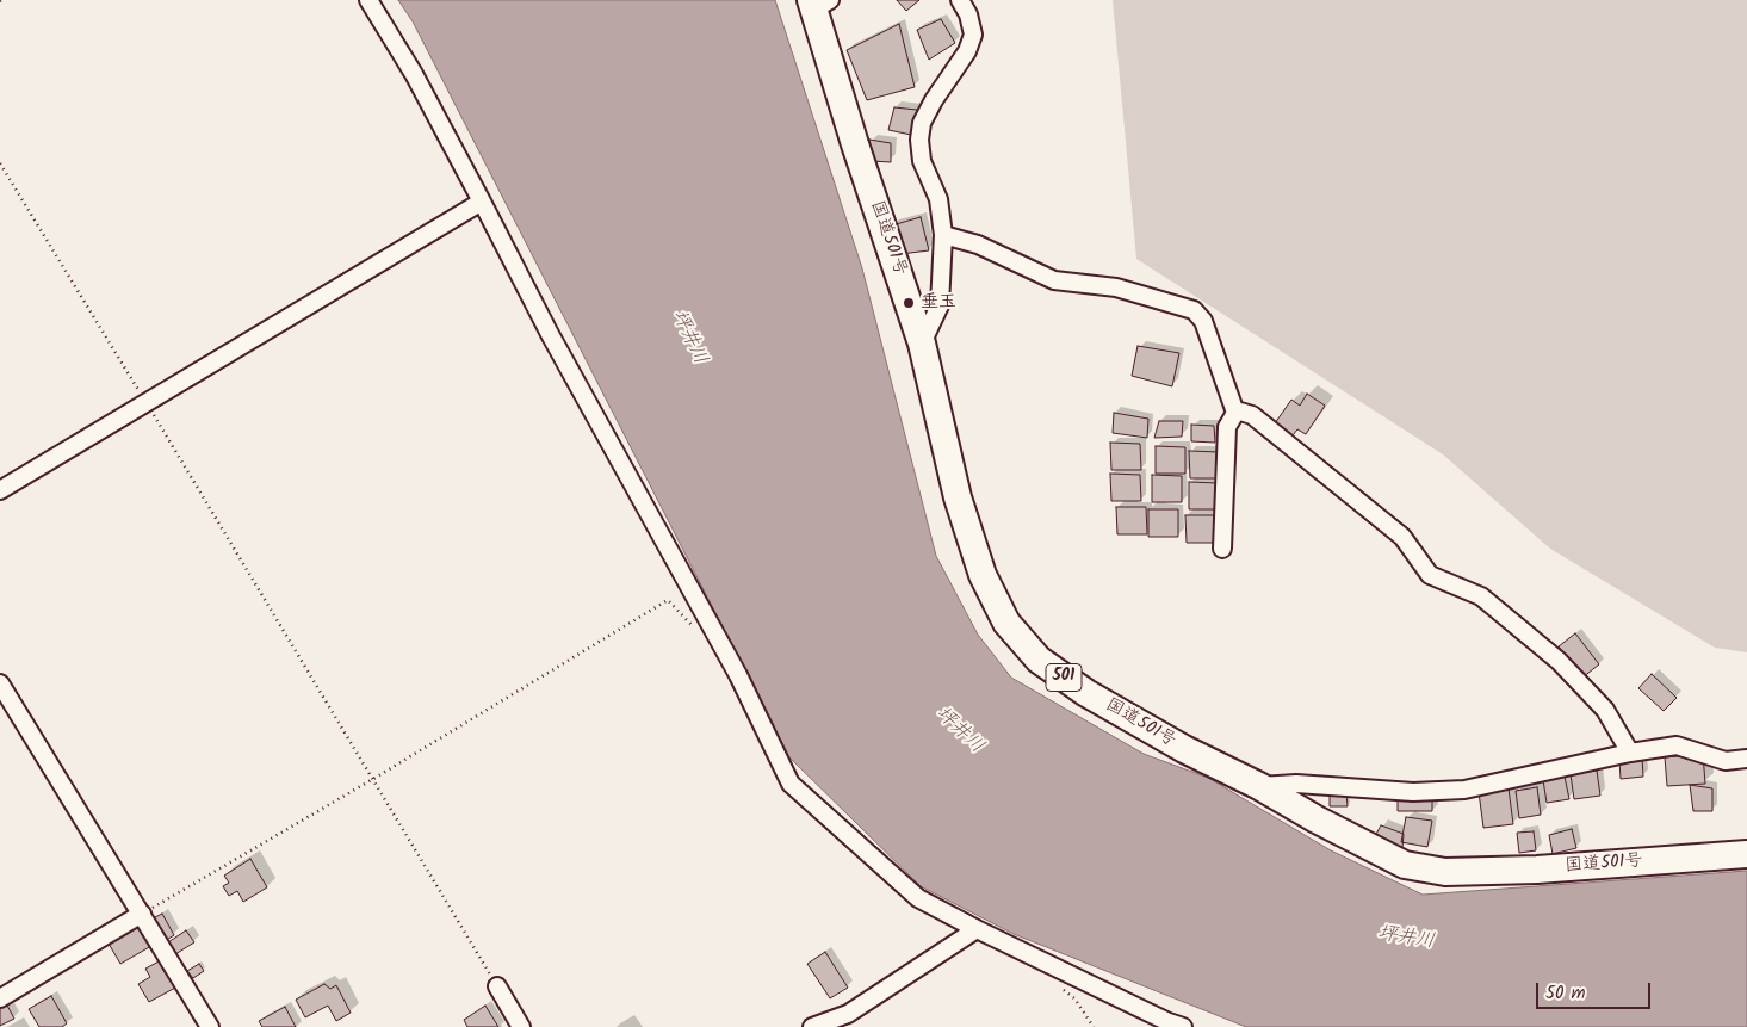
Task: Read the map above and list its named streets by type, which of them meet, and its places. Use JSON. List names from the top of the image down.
{
  "streets": {
    "highway": ["国道501号", "501"]
  },
  "water": ["坪井川"],
  "places": ["垂玉"],
  "scale_bar": "50 m"
}
